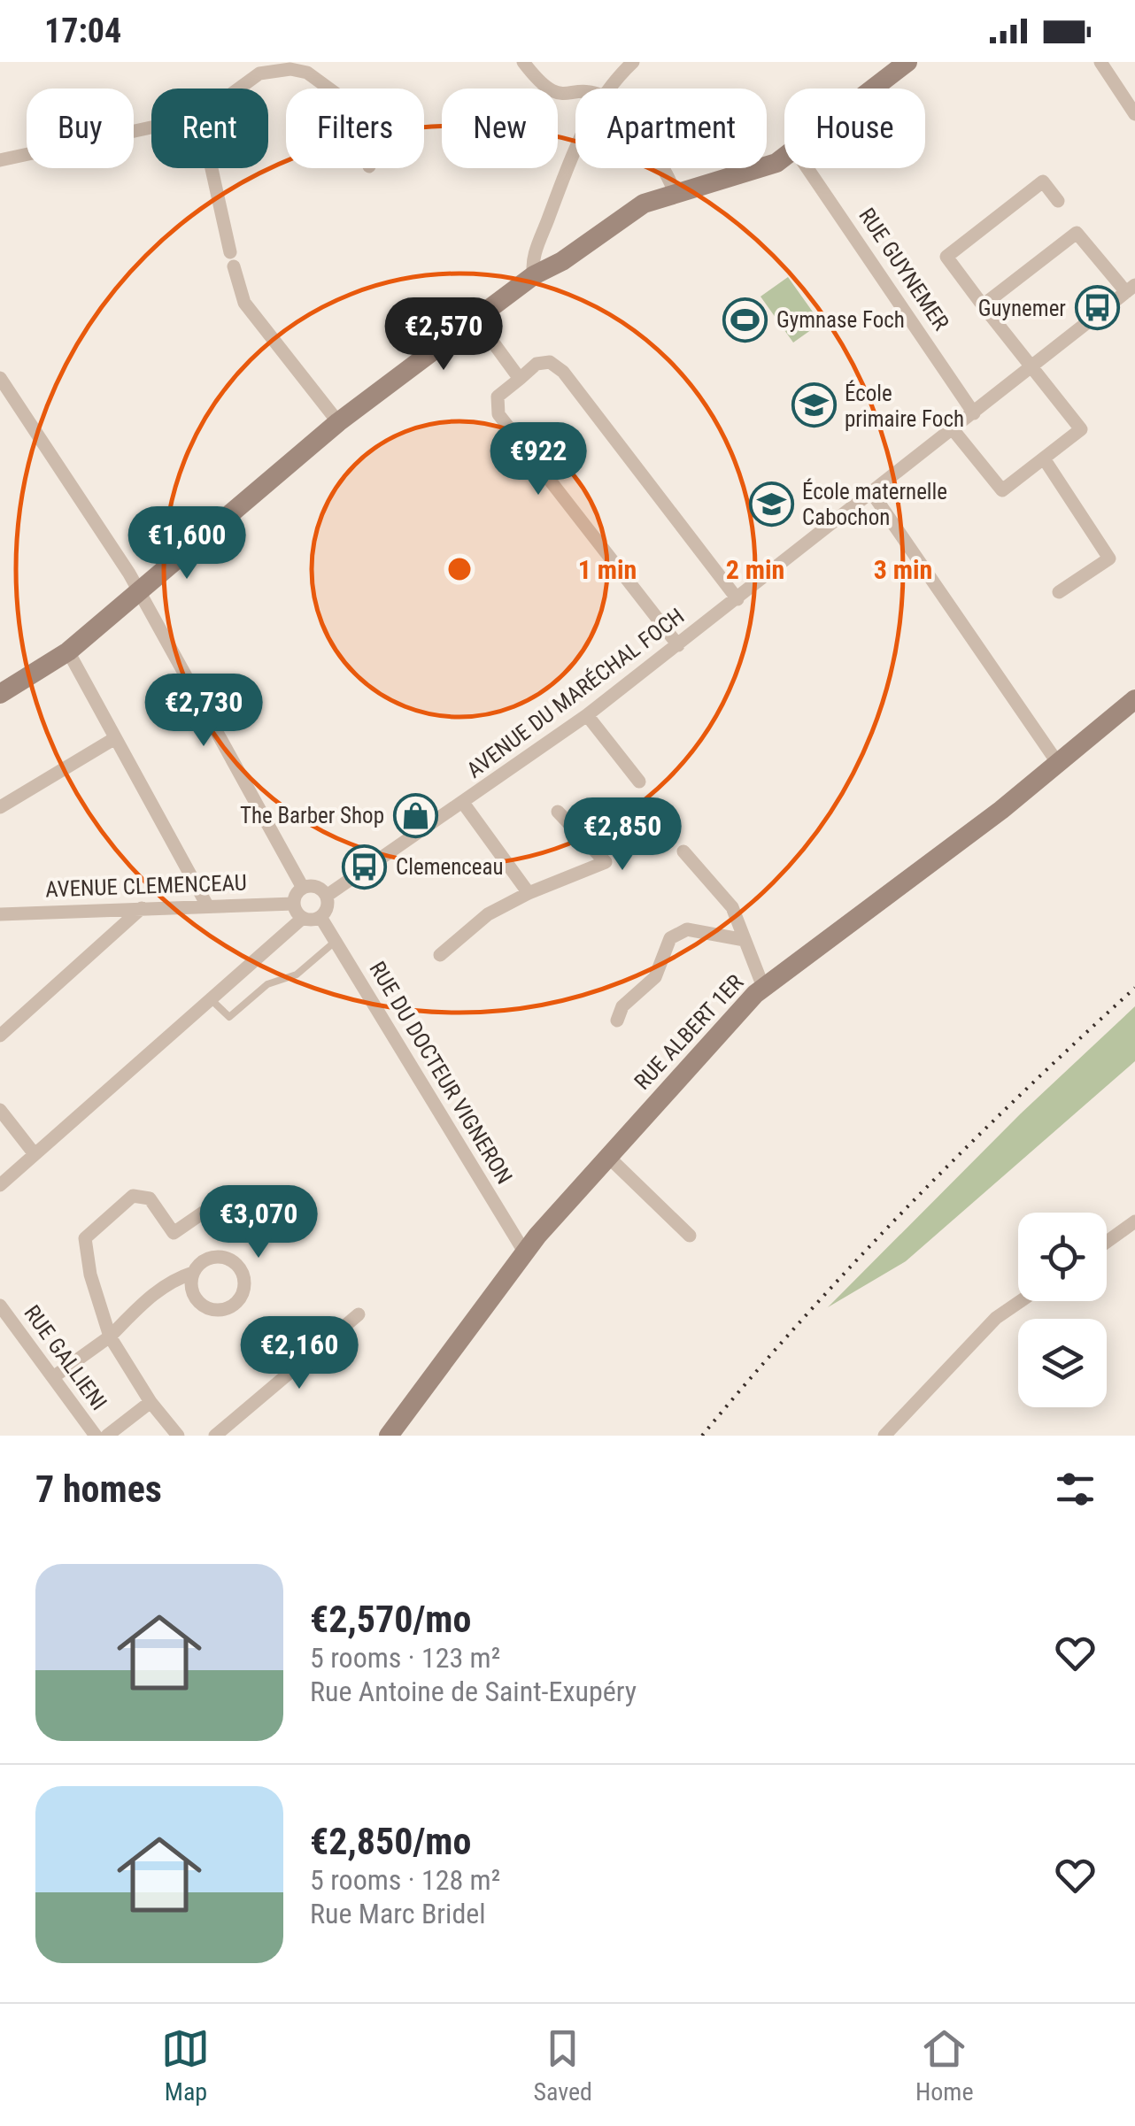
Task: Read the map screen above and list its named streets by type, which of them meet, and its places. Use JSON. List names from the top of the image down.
{
  "streets": {
    "street": [
      "RUE GUYNEMER",
      "AVENUE DU MARÉCHAL FOCH",
      "AVENUE CLEMENCEAU",
      "RUE ALBERT 1ER",
      "RUE DU DOCTEUR VIGNERON",
      "RUE GALLIENI"
    ]
  },
  "crossings": [
    ["RUE GUYNEMER", "AVENUE DU MARÉCHAL FOCH"],
    ["AVENUE DU MARÉCHAL FOCH", "AVENUE CLEMENCEAU"],
    ["AVENUE DU MARÉCHAL FOCH", "RUE DU DOCTEUR VIGNERON"],
    ["AVENUE CLEMENCEAU", "RUE DU DOCTEUR VIGNERON"],
    ["RUE ALBERT 1ER", "RUE DU DOCTEUR VIGNERON"]
  ],
  "places": {
    "bus stop": ["Guynemer", "Clemenceau"],
    "sports": ["Gymnase Foch"],
    "school or university": ["École primaire Foch", "École maternelle Cabochon"],
    "shop": ["The Barber Shop"]
  },
  "page": {
    "status": "17:04",
    "chip": [
      "Buy",
      "Rent",
      "Filters",
      "New",
      "Apartment",
      "House"
    ],
    "price": [
      "€2,570",
      "€922",
      "€1,600",
      "€2,730",
      "€2,850",
      "€3,070",
      "€2,160"
    ],
    "heading": "7 homes",
    "list": [
      {
        "name": "€2,570/mo",
        "note": "5 rooms · 123 m² · Rue Antoine de Saint-Exupéry"
      },
      {
        "name": "€2,850/mo",
        "note": "5 rooms · 128 m² · Rue Marc Bridel"
      }
    ],
    "tabs": ["Map", "Saved", "Home"]
  },
  "rings": ["1 min", "2 min", "3 min"]
}
